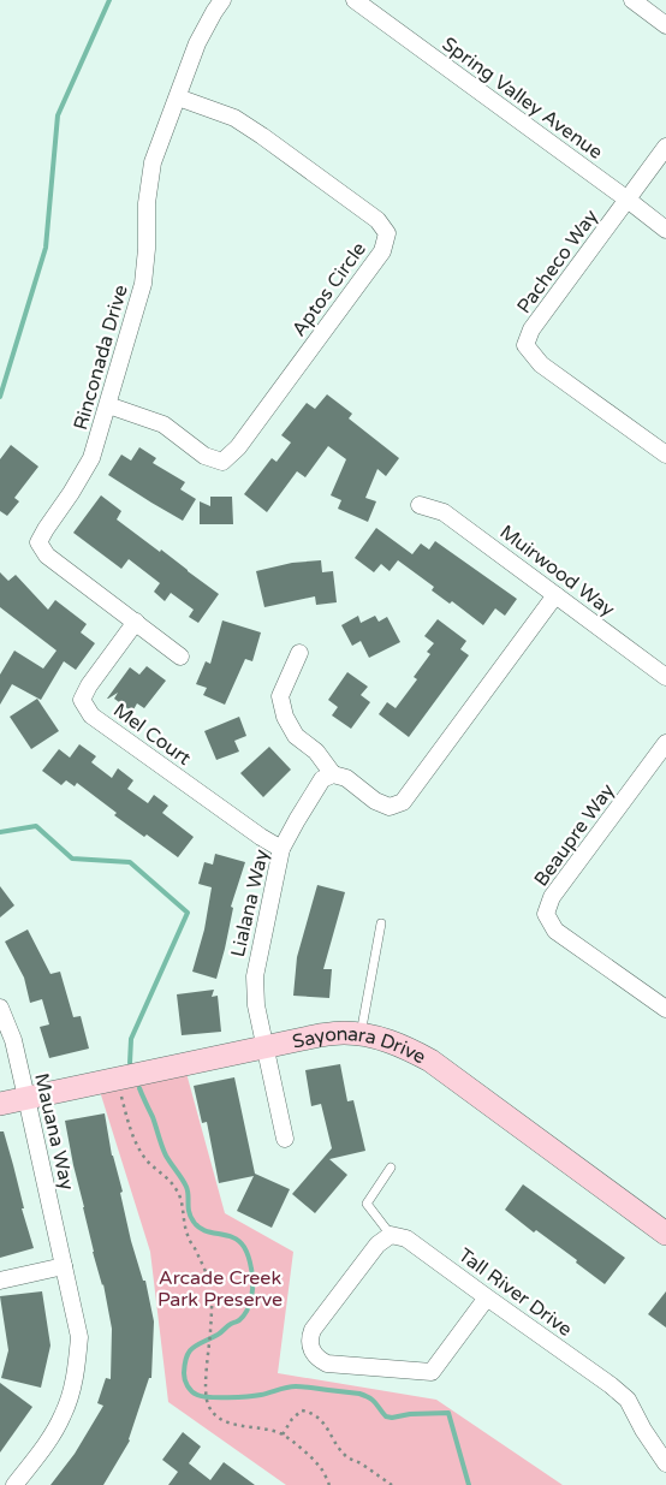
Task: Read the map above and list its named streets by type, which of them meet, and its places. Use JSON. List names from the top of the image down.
{
  "streets": {
    "street": [
      "Spring Valley Avenue",
      "Pacheco Way",
      "Aptos Circle",
      "Rinconada Drive",
      "Muirwood Way",
      "Mel Court",
      "Beaupre Way",
      "Lialana Way",
      "Sayonara Drive",
      "Mauana Way",
      "Tall River Drive"
    ]
  },
  "crossings": [
    ["Spring Valley Avenue", "Pacheco Way"],
    ["Aptos Circle", "Rinconada Drive"],
    ["Rinconada Drive", "Mel Court"],
    ["Mel Court", "Lialana Way"],
    ["Lialana Way", "Sayonara Drive"],
    ["Sayonara Drive", "Mauana Way"]
  ],
  "parks": ["Arcade Creek Park Preserve"]
}
